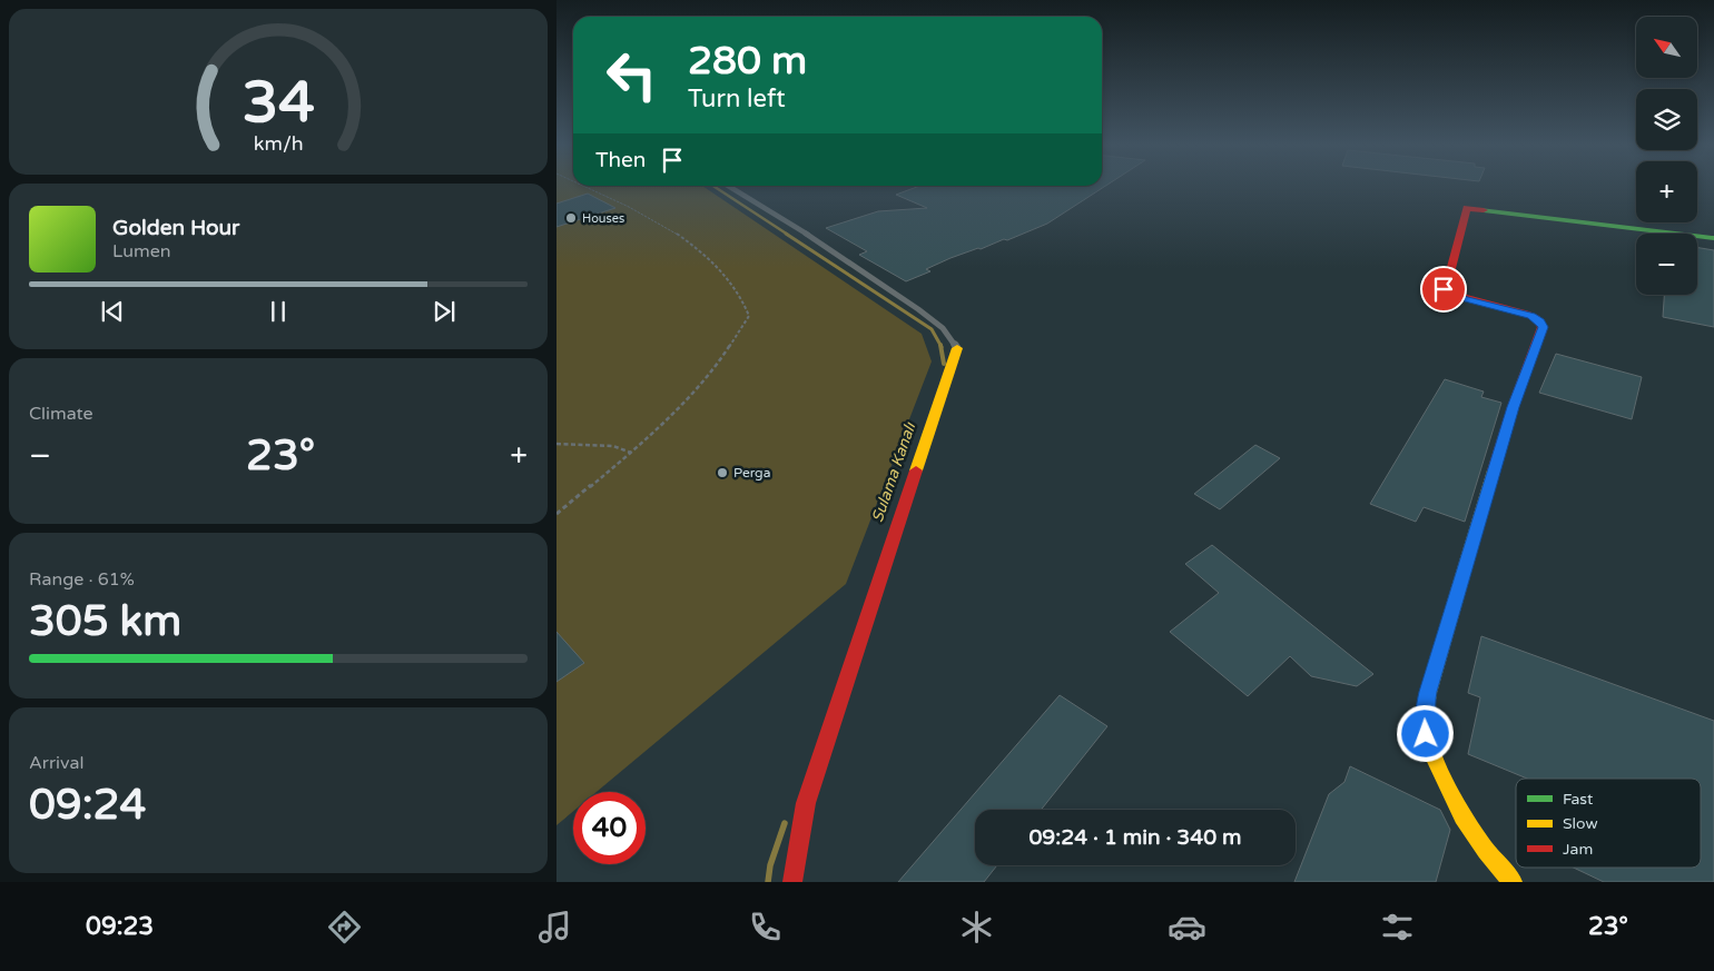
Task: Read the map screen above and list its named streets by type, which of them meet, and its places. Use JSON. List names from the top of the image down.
{
  "water": ["Sulama Kanalı"],
  "places": ["Houses", "Perga"],
  "legend": ["Fast", "Slow", "Jam"],
  "north": "top left",
  "page": {
    "map_buttons": ["+", "−"],
    "turn": ["280 m", "Turn left"],
    "then": "Then",
    "song": ["Golden Hour", "Lumen"],
    "tile": [
      "Climate",
      ["Range · 61%", "305 km"],
      ["Arrival", "09:24"]
    ],
    "heat": ["−", "23°", "+"],
    "limit": "40",
    "trip": "09:24 · 1 min · 340 m",
    "tabs": ["09:23", "23°"],
    "gauge": ["34", "km/h"]
  }
}
